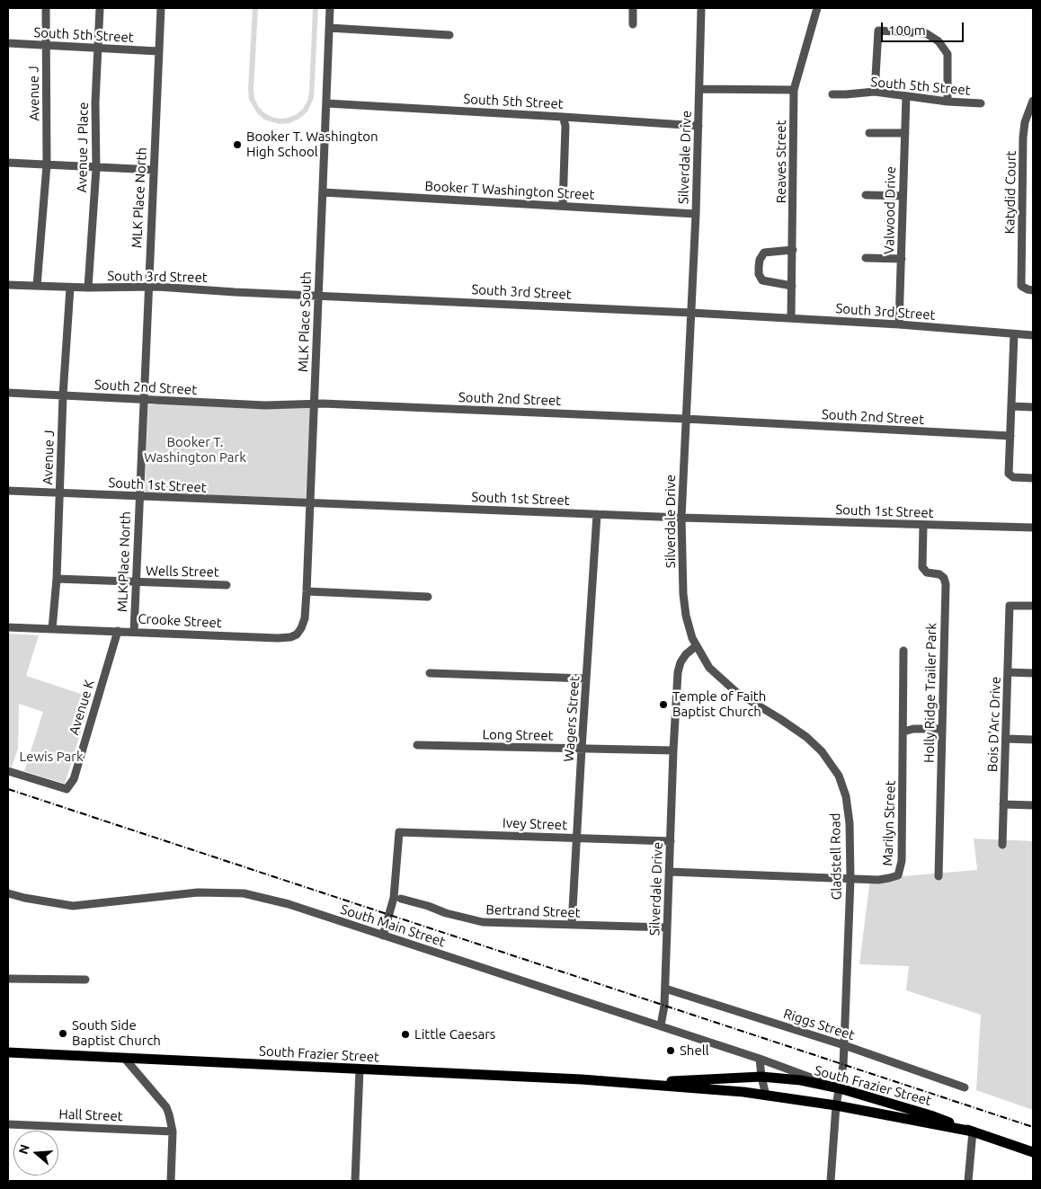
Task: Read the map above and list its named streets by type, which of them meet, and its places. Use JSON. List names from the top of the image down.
{
  "streets": {
    "main road": ["South Frazier Street"],
    "street": [
      "South 5th Street",
      "Avenue J",
      "Avenue J Place",
      "Silverdale Drive",
      "Reaves Street",
      "Booker T Washington Street",
      "Katydid Court",
      "MLK Place North",
      "Valwood Drive",
      "South 3rd Street",
      "MLK Place South",
      "South 2nd Street",
      "South 1st Street",
      "Wells Street",
      "Crooke Street",
      "Holly Ridge Trailer Park",
      "Avenue K",
      "Wagers Street",
      "Bois D'Arc Drive",
      "Long Street",
      "Marilyn Street",
      "Ivey Street",
      "Gladstell Road",
      "Bertrand Street",
      "South Main Street",
      "Riggs Street",
      "Hall Street"
    ]
  },
  "crossings": [
    ["South 5th Street", "Avenue J"],
    ["South 5th Street", "Avenue J Place"],
    ["South 5th Street", "Silverdale Drive"],
    ["South 5th Street", "MLK Place North"],
    ["South 5th Street", "Valwood Drive"],
    ["South 5th Street", "MLK Place South"],
    ["Avenue J", "South 3rd Street"],
    ["Avenue J", "South 2nd Street"],
    ["Avenue J", "South 1st Street"],
    ["Avenue J", "Wells Street"],
    ["Avenue J", "Crooke Street"],
    ["Avenue J Place", "South 3rd Street"],
    ["Silverdale Drive", "Booker T Washington Street"],
    ["Silverdale Drive", "South 3rd Street"],
    ["Silverdale Drive", "South 2nd Street"],
    ["Silverdale Drive", "South 1st Street"],
    ["Silverdale Drive", "Long Street"],
    ["Silverdale Drive", "Marilyn Street"],
    ["Silverdale Drive", "Ivey Street"],
    ["Silverdale Drive", "Gladstell Road"],
    ["Silverdale Drive", "Bertrand Street"],
    ["Silverdale Drive", "South Main Street"],
    ["Silverdale Drive", "Riggs Street"],
    ["Reaves Street", "South 3rd Street"],
    ["Booker T Washington Street", "MLK Place South"],
    ["MLK Place North", "South 3rd Street"],
    ["MLK Place North", "South 2nd Street"],
    ["MLK Place North", "South 1st Street"],
    ["MLK Place North", "Wells Street"],
    ["MLK Place North", "Crooke Street"],
    ["Valwood Drive", "South 3rd Street"],
    ["South 3rd Street", "MLK Place South"],
    ["MLK Place South", "South 2nd Street"],
    ["MLK Place South", "South 1st Street"],
    ["MLK Place South", "Crooke Street"],
    ["South 1st Street", "Holly Ridge Trailer Park"],
    ["South 1st Street", "Wagers Street"],
    ["Crooke Street", "Avenue K"],
    ["Wagers Street", "Long Street"],
    ["Wagers Street", "Ivey Street"],
    ["Wagers Street", "Bertrand Street"],
    ["Marilyn Street", "Gladstell Road"],
    ["Ivey Street", "South Main Street"],
    ["Gladstell Road", "South Main Street"],
    ["Gladstell Road", "Riggs Street"],
    ["Gladstell Road", "South Frazier Street"],
    ["South Main Street", "South Frazier Street"]
  ],
  "parks": ["Booker T. Washington Park", "Lewis Park"],
  "places": [
    "Booker T. Washington High School",
    "Temple of Faith Baptist Church",
    "South Side Baptist Church",
    "Little Caesars",
    "Shell"
  ],
  "scale_bar": "100 m",
  "north": "left"
}
